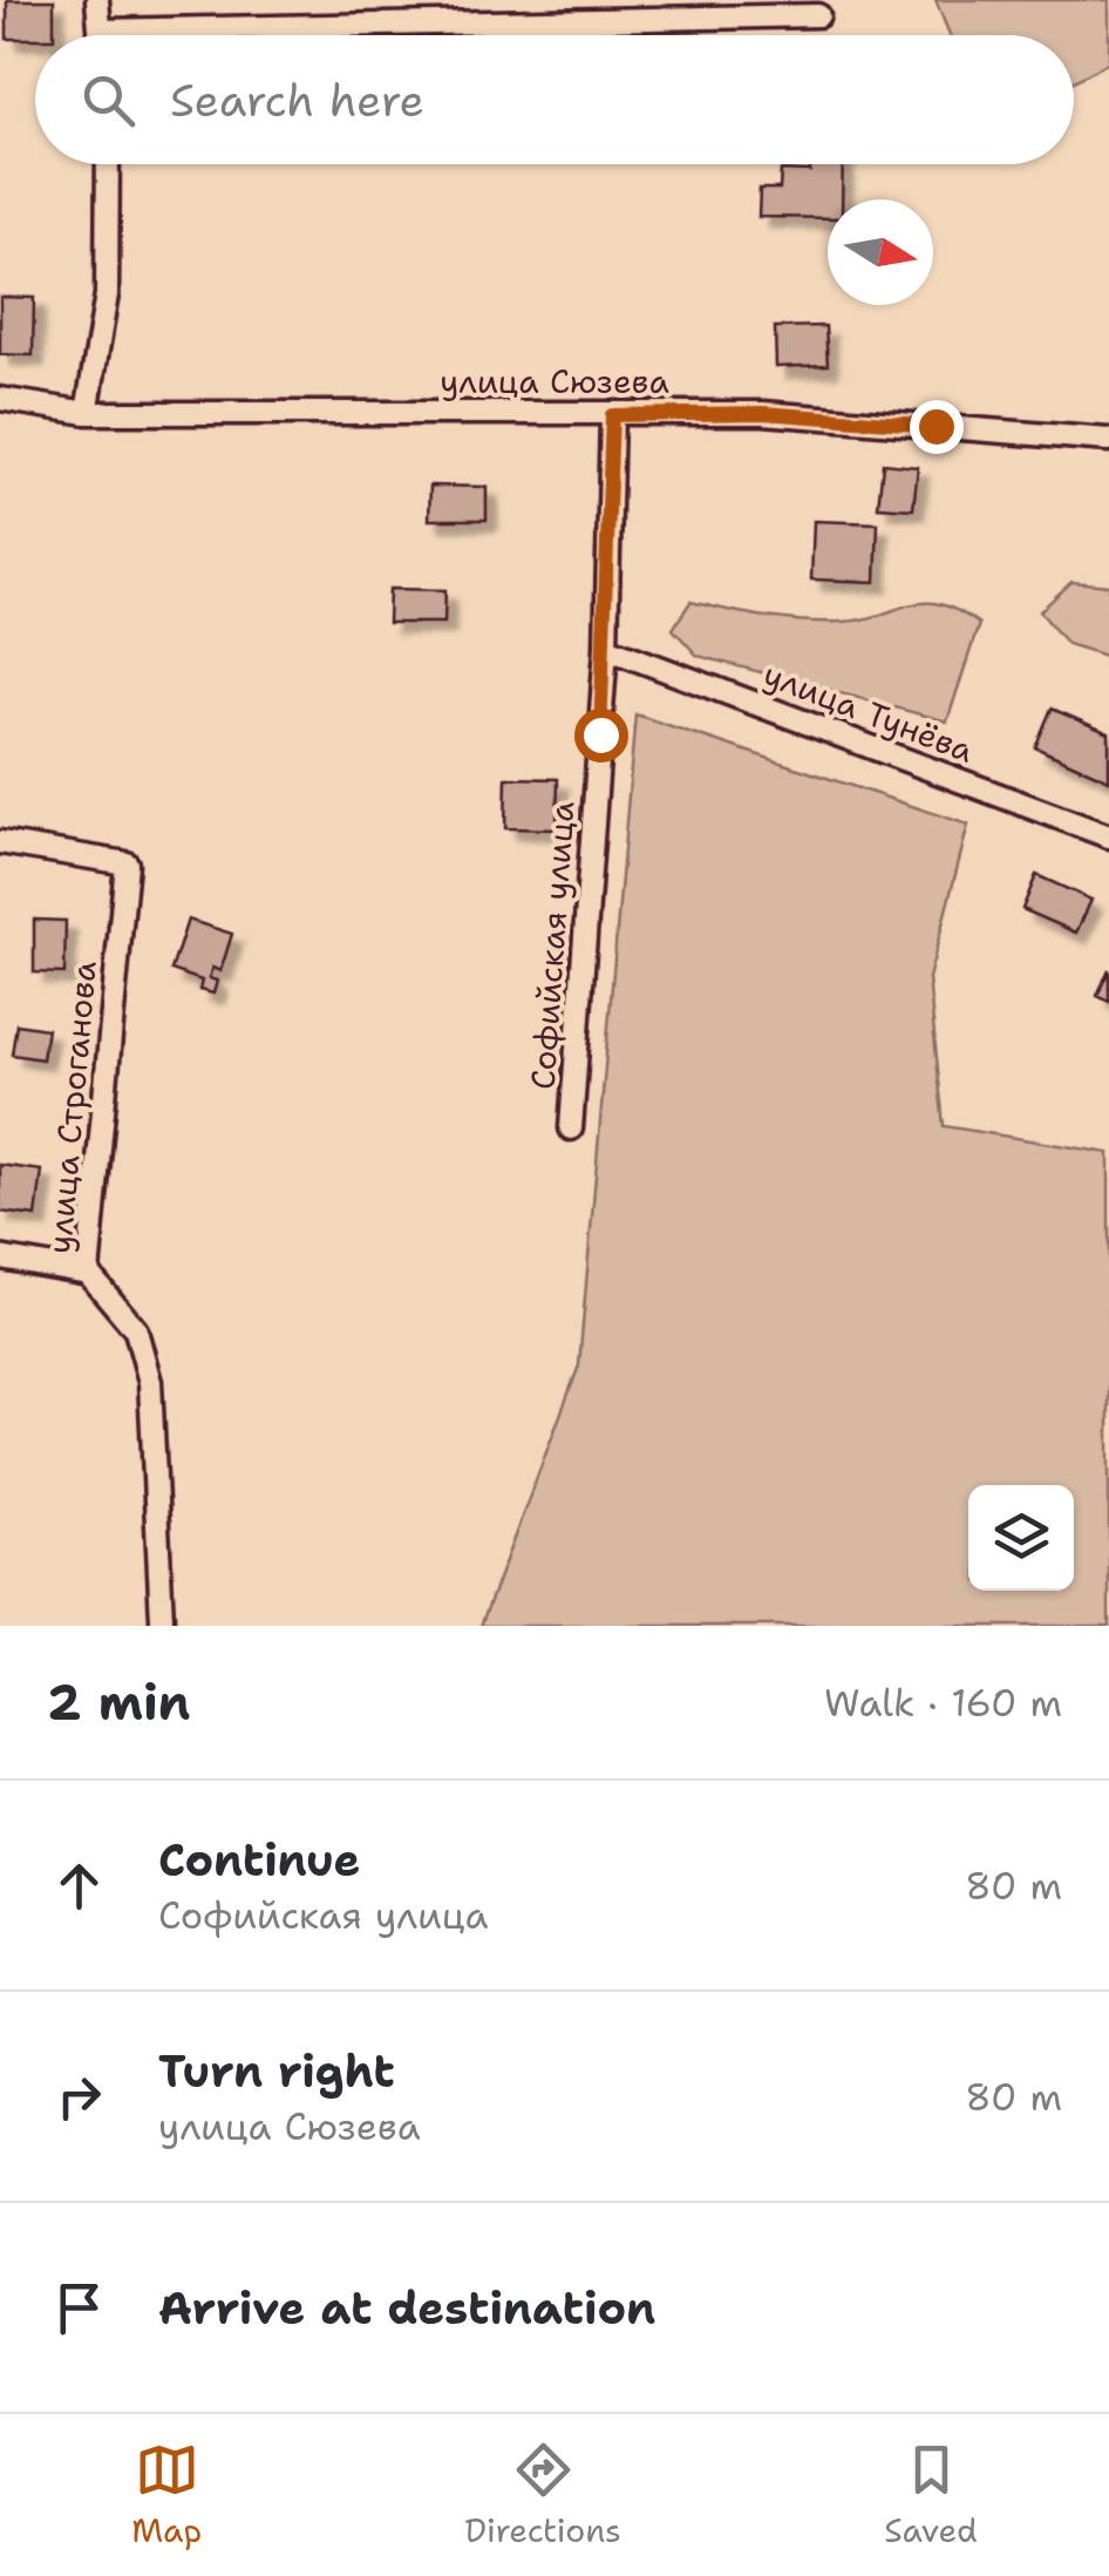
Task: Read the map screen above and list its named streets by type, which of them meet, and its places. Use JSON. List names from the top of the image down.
{
  "streets": {
    "street": [
      "улица Сюзева",
      "улица Тунёва",
      "Софийская улица",
      "улица Строганова"
    ]
  },
  "crossings": [
    ["улица Сюзева", "Софийская улица"],
    ["улица Тунёва", "Софийская улица"]
  ],
  "north": "right",
  "page": {
    "search": "Search here",
    "heading": ["2 min", "Walk · 160 m"],
    "list": [
      ["Continue", "Софийская улица", "80 m"],
      ["Turn right", "улица Сюзева", "80 m"],
      "Arrive at destination"
    ],
    "nav": ["Map", "Directions", "Saved"]
  }
}
